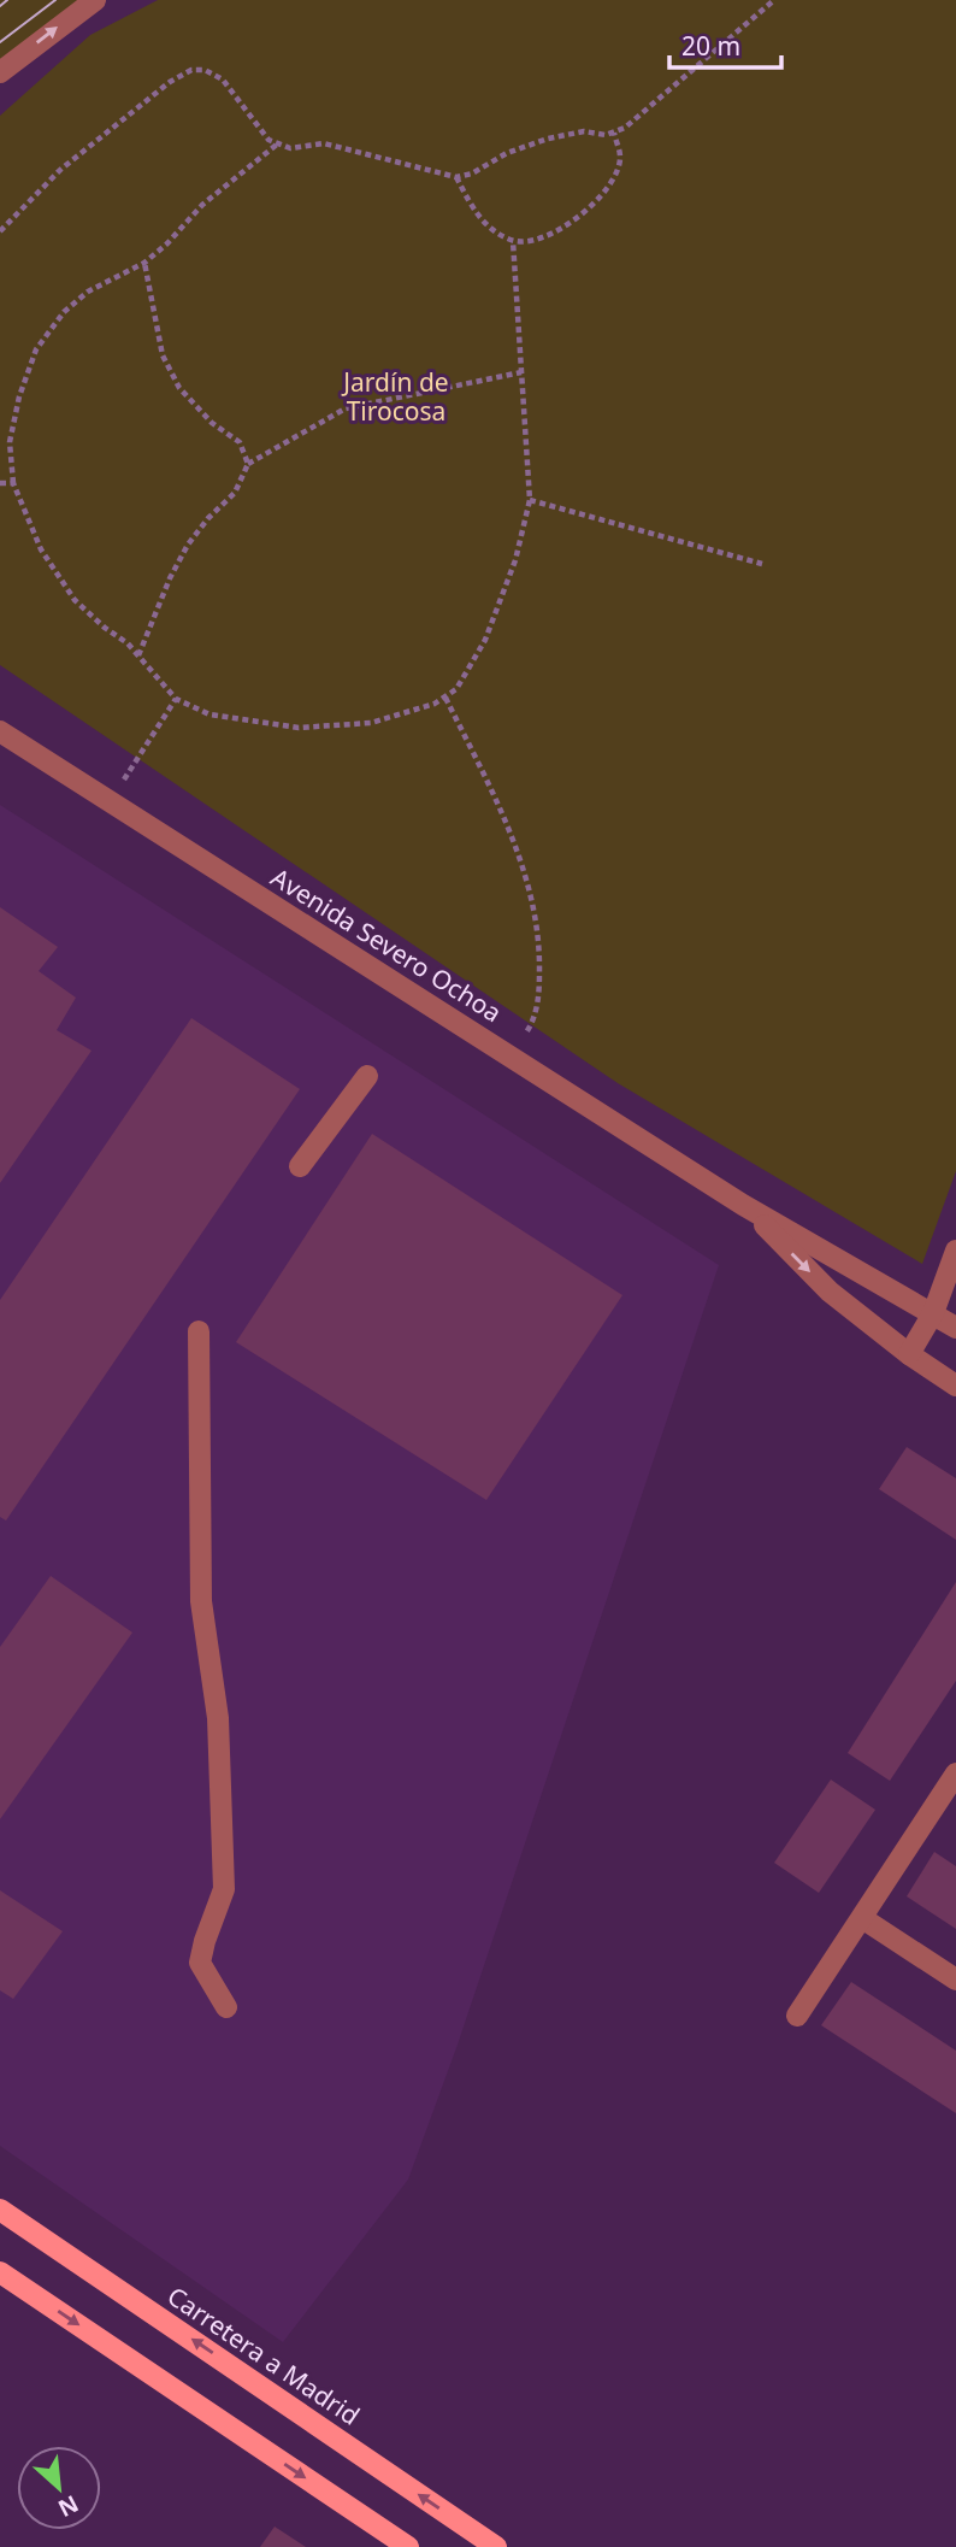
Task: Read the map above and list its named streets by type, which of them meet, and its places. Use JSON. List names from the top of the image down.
{
  "streets": {
    "main road": ["Carretera a Madrid"],
    "street": ["Avenida Severo Ochoa"]
  },
  "parks": ["Jardín de Tirocosa"],
  "scale_bar": "20 m",
  "north": "bottom right"
}
